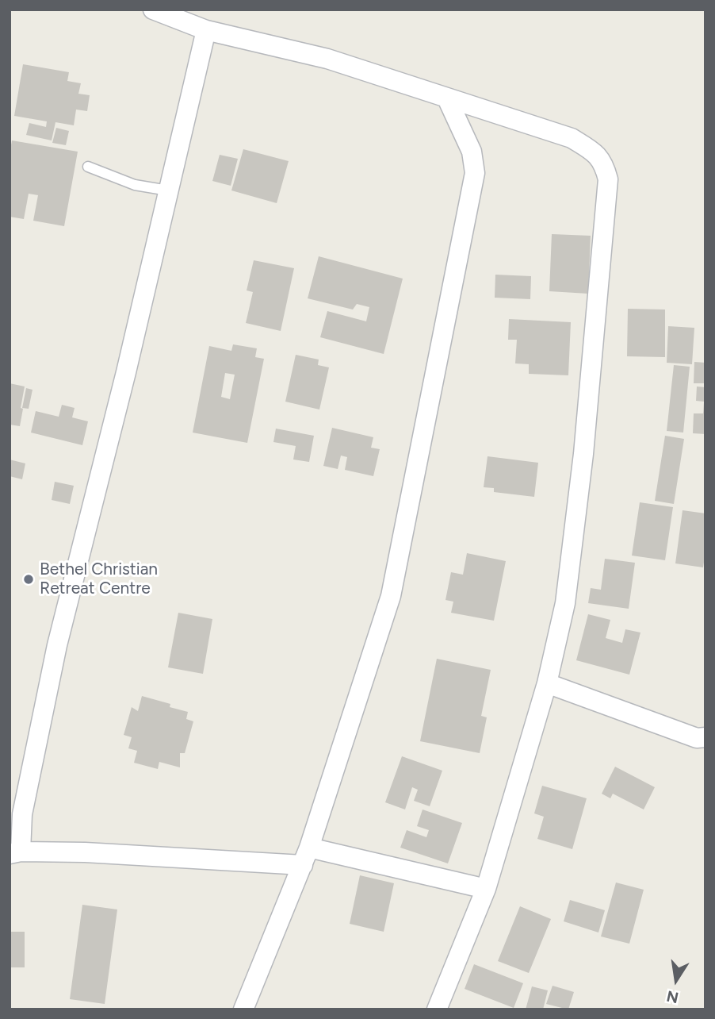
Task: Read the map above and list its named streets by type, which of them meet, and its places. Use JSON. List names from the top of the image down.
{
  "places": ["Bethel Christian Retreat Centre"],
  "north": "bottom"
}
